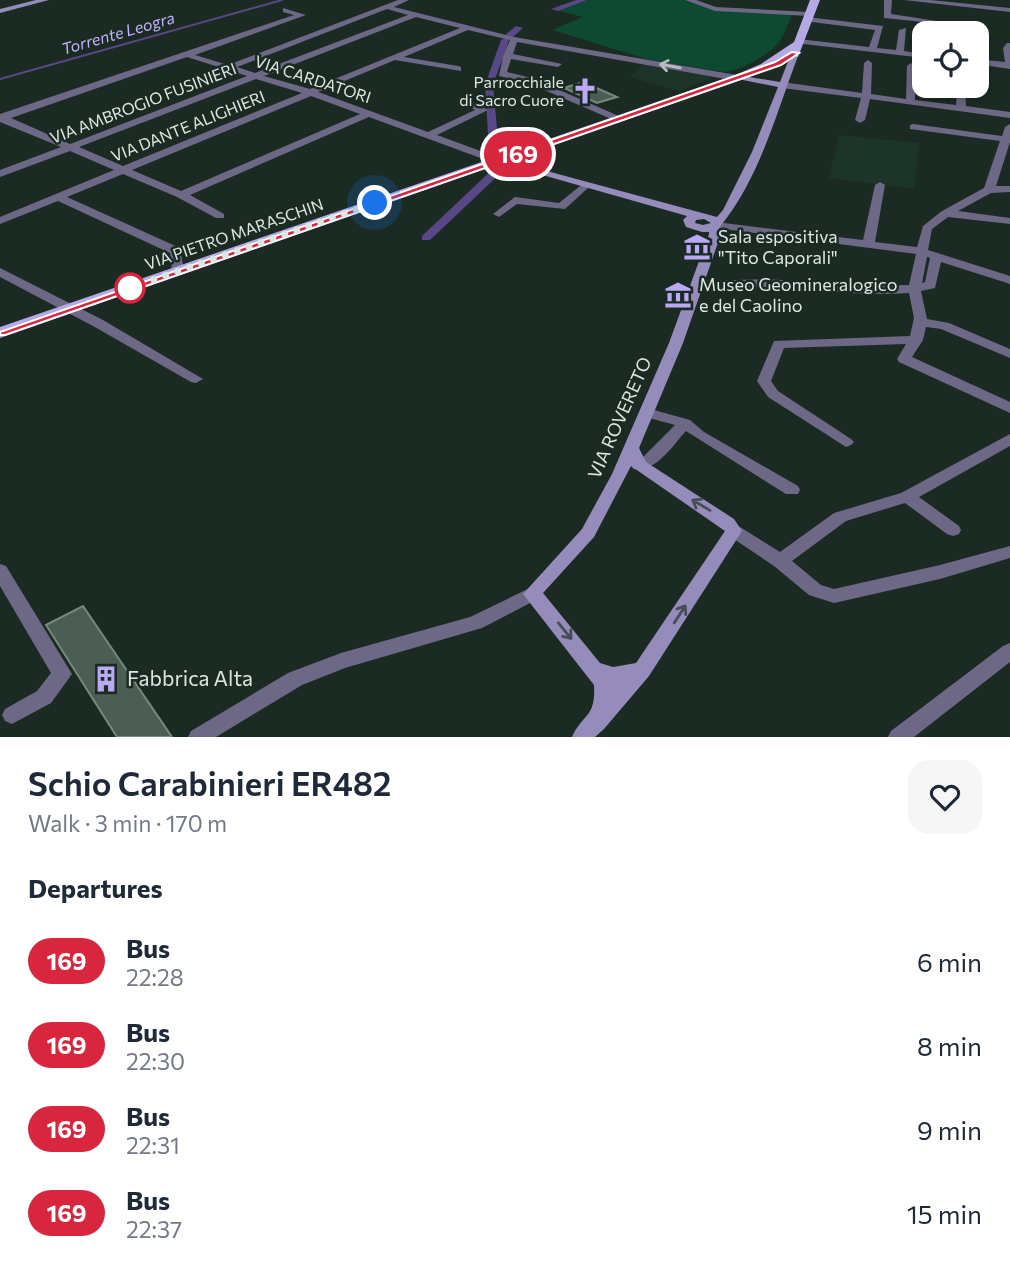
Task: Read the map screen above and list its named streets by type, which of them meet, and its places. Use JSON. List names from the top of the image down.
{
  "streets": {
    "main road": ["VIA PIETRO MARASCHIN", "VIA ROVERETO"],
    "street": ["VIA CARDATORI", "VIA AMBROGIO FUSINIERI", "VIA DANTE ALIGHIERI"]
  },
  "crossings": [
    ["VIA CARDATORI", "VIA AMBROGIO FUSINIERI"],
    ["VIA CARDATORI", "VIA DANTE ALIGHIERI"],
    ["VIA CARDATORI", "VIA PIETRO MARASCHIN"],
    ["VIA CARDATORI", "VIA ROVERETO"],
    ["VIA PIETRO MARASCHIN", "VIA ROVERETO"]
  ],
  "water": ["Torrente Leogra"],
  "places": {
    "church": ["Parrocchiale di Sacro Cuore"],
    "museum": ["Sala espositiva \"Tito Caporali\"", "Museo Geomineralogico e del Caolino"],
    "building": ["Fabbrica Alta"]
  },
  "lines": ["bus line 169"],
  "page": {
    "on_map": "169",
    "heading": [
      ["Schio Carabinieri ER482", "Walk · 3 min · 170 m"],
      "Departures"
    ],
    "list": [
      {
        "mark": "169",
        "name": "Bus",
        "note": "22:28",
        "value": "6 min"
      },
      {
        "mark": "169",
        "name": "Bus",
        "note": "22:30",
        "value": "8 min"
      },
      {
        "mark": "169",
        "name": "Bus",
        "note": "22:31",
        "value": "9 min"
      },
      {
        "mark": "169",
        "name": "Bus",
        "note": "22:37",
        "value": "15 min"
      }
    ]
  }
}
